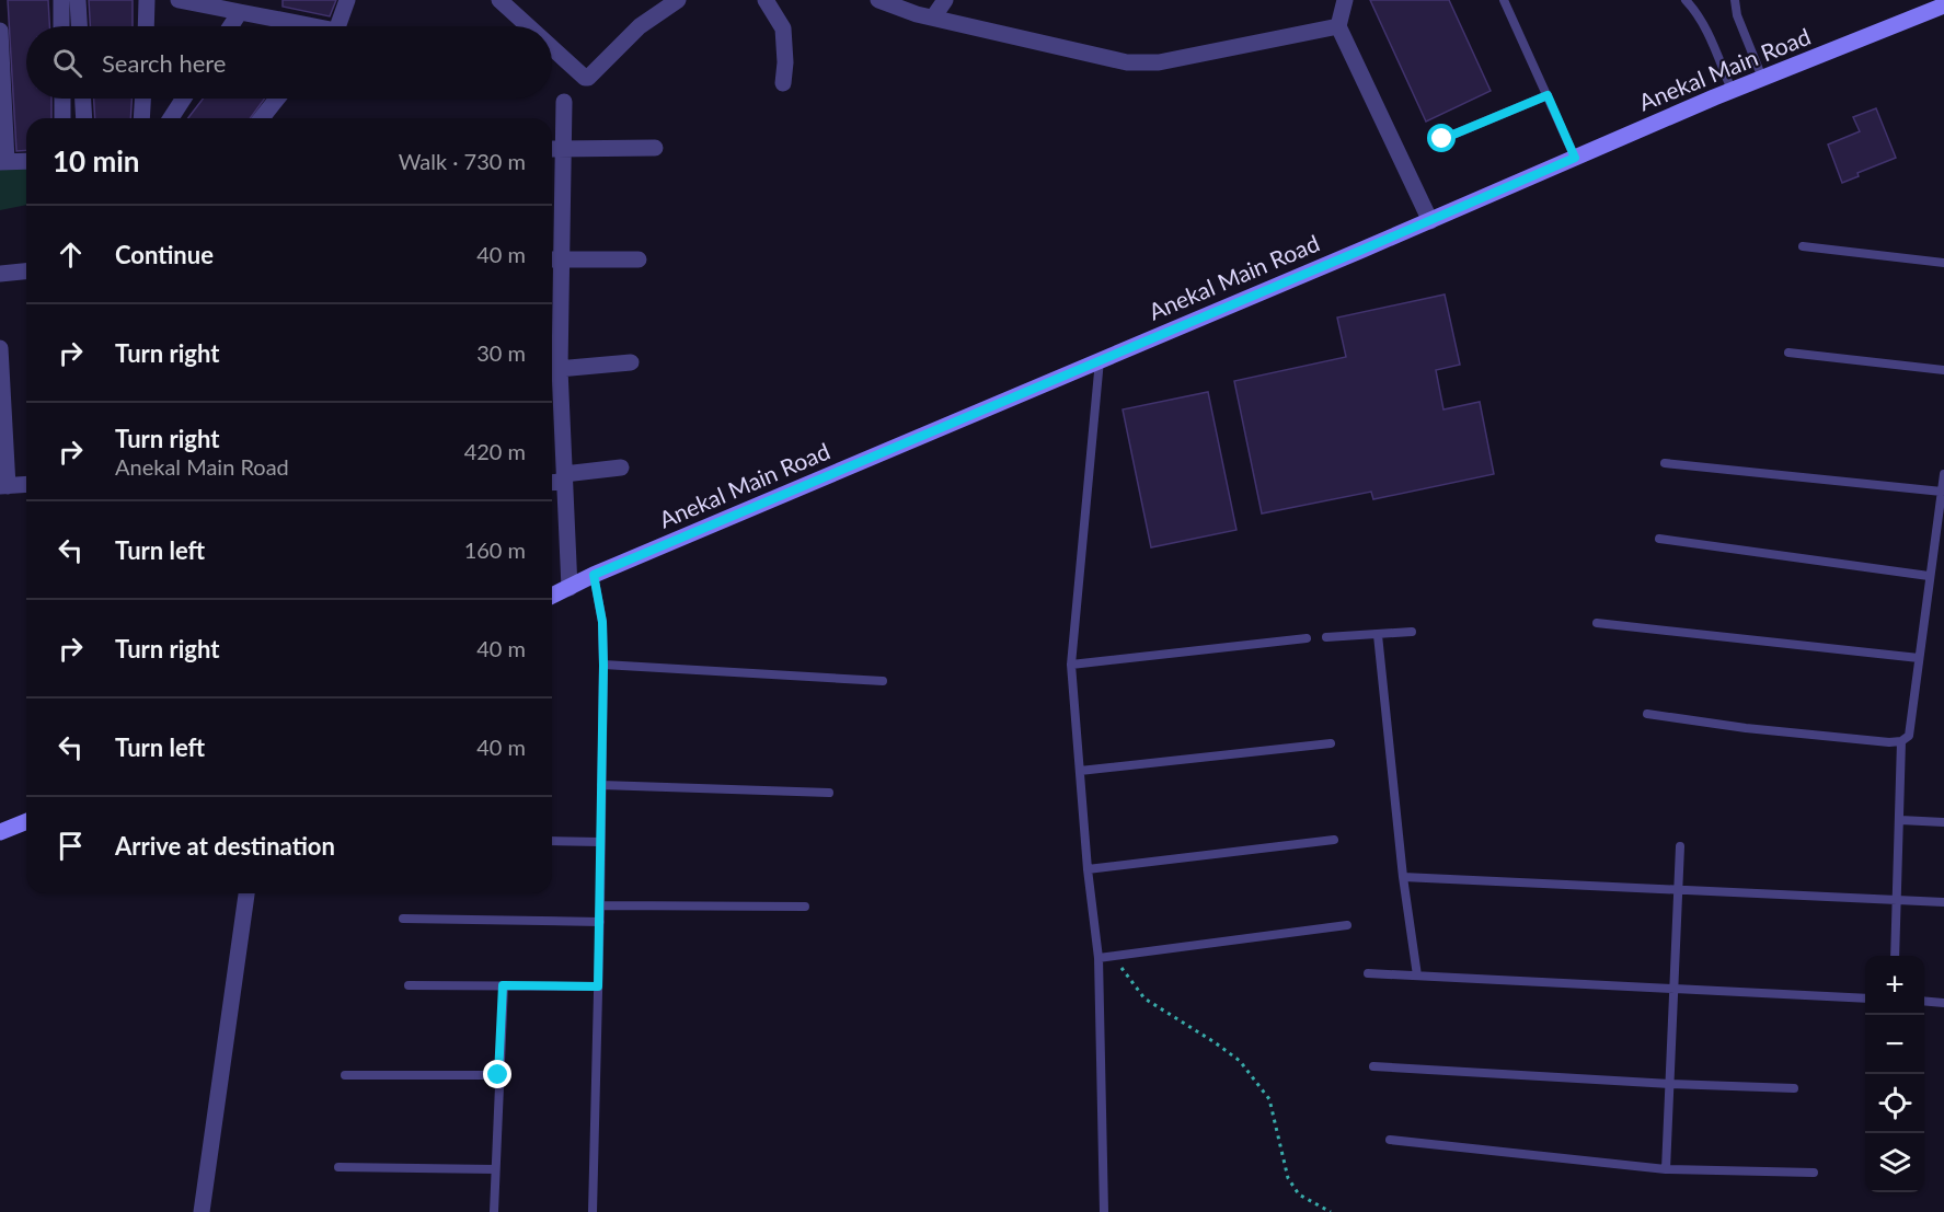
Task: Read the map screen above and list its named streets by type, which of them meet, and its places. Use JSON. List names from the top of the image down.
{
  "streets": {
    "main road": ["Anekal Main Road"]
  },
  "page": {
    "search": "Search here",
    "heading": ["10 min", "Walk · 730 m"],
    "list": [
      ["Continue", "40 m"],
      ["Turn right", "30 m"],
      ["Turn right", "Anekal Main Road", "420 m"],
      ["Turn left", "160 m"],
      ["Turn right", "40 m"],
      ["Turn left", "40 m"],
      "Arrive at destination"
    ],
    "map_buttons": ["+", "−"]
  }
}
